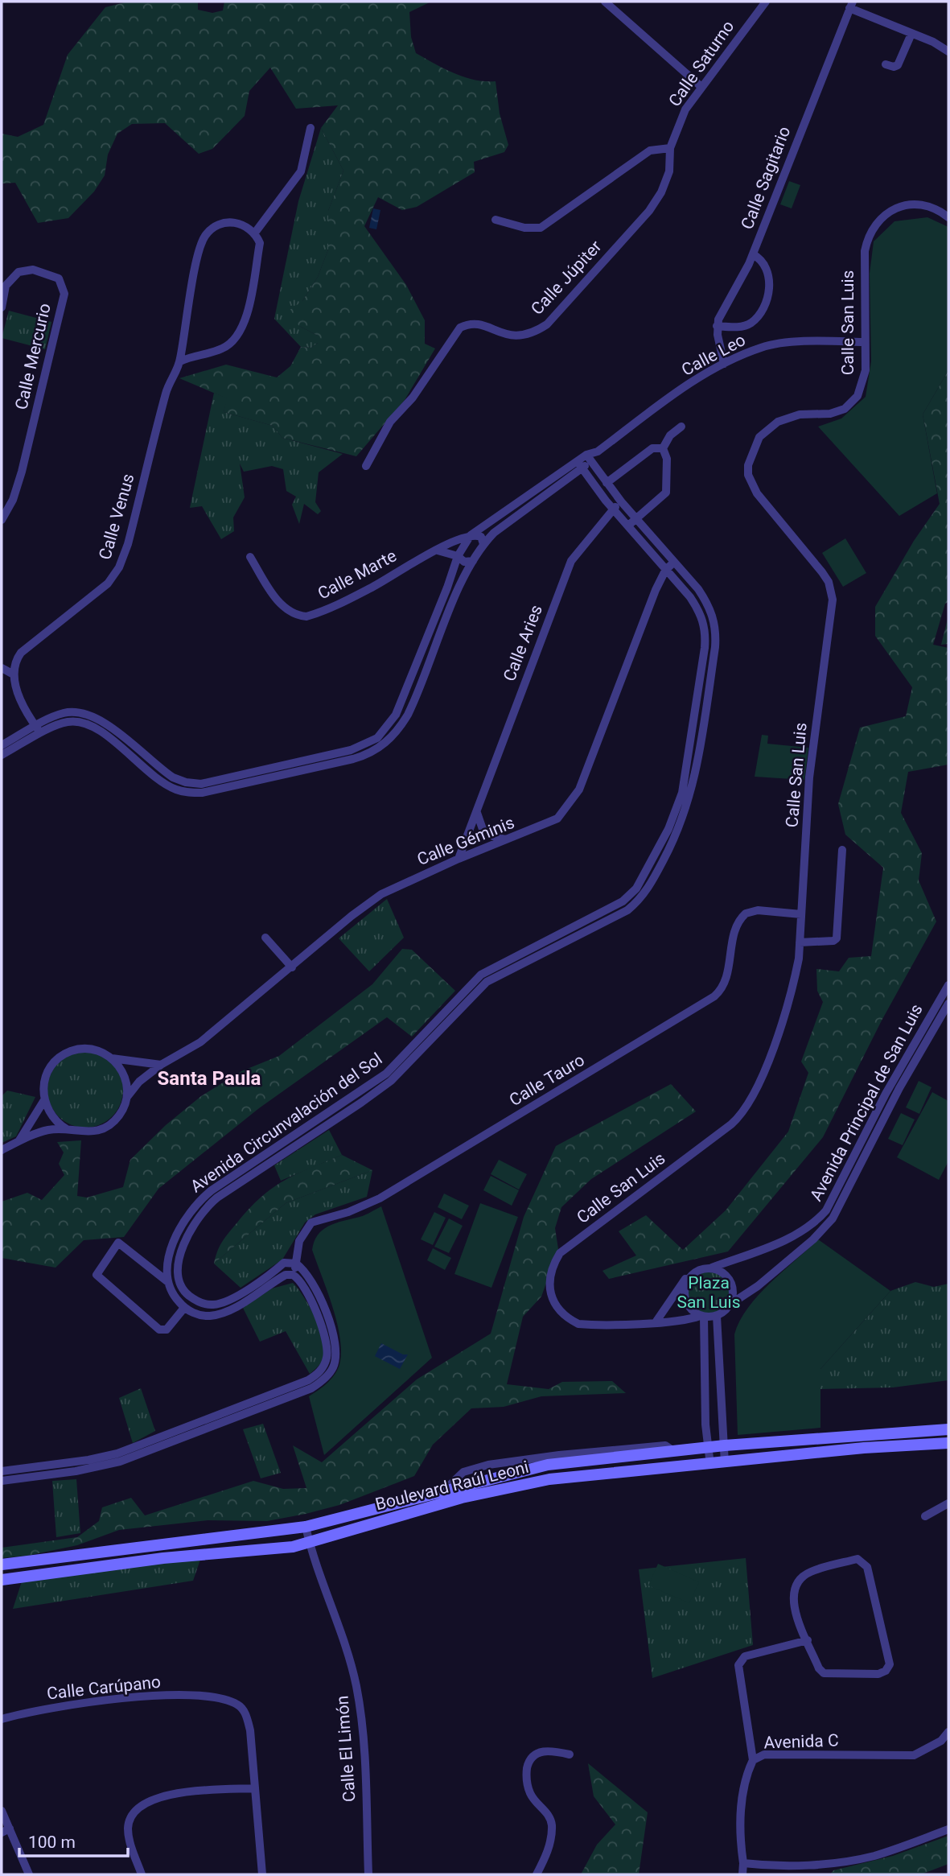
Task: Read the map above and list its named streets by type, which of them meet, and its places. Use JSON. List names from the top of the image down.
{
  "streets": {
    "main road": ["Boulevard Raúl Leoni"],
    "street": [
      "Calle Saturno",
      "Calle Sagitario",
      "Calle Júpiter",
      "Calle San Luis",
      "Calle Leo",
      "Calle Mercurio",
      "Calle Venus",
      "Calle Marte",
      "Calle Aries",
      "Calle Géminis",
      "Calle Tauro",
      "Avenida Principal de San Luis",
      "Avenida Circunvalación del Sol",
      "Calle Carúpano",
      "Avenida C",
      "Calle El Limón"
    ]
  },
  "crossings": [
    ["Calle Saturno", "Calle Júpiter"],
    ["Calle San Luis", "Calle Leo"],
    ["Calle San Luis", "Calle Tauro"],
    ["Calle San Luis", "Avenida Principal de San Luis"],
    ["Calle Leo", "Avenida Circunvalación del Sol"],
    ["Calle Aries", "Calle Géminis"],
    ["Calle Aries", "Avenida Circunvalación del Sol"],
    ["Calle Géminis", "Avenida Circunvalación del Sol"],
    ["Calle Tauro", "Avenida Circunvalación del Sol"],
    ["Boulevard Raúl Leoni", "Calle El Limón"]
  ],
  "districts": ["Santa Paula"],
  "parks": ["Plaza San Luis"],
  "scale_bar": "100 m"
}
